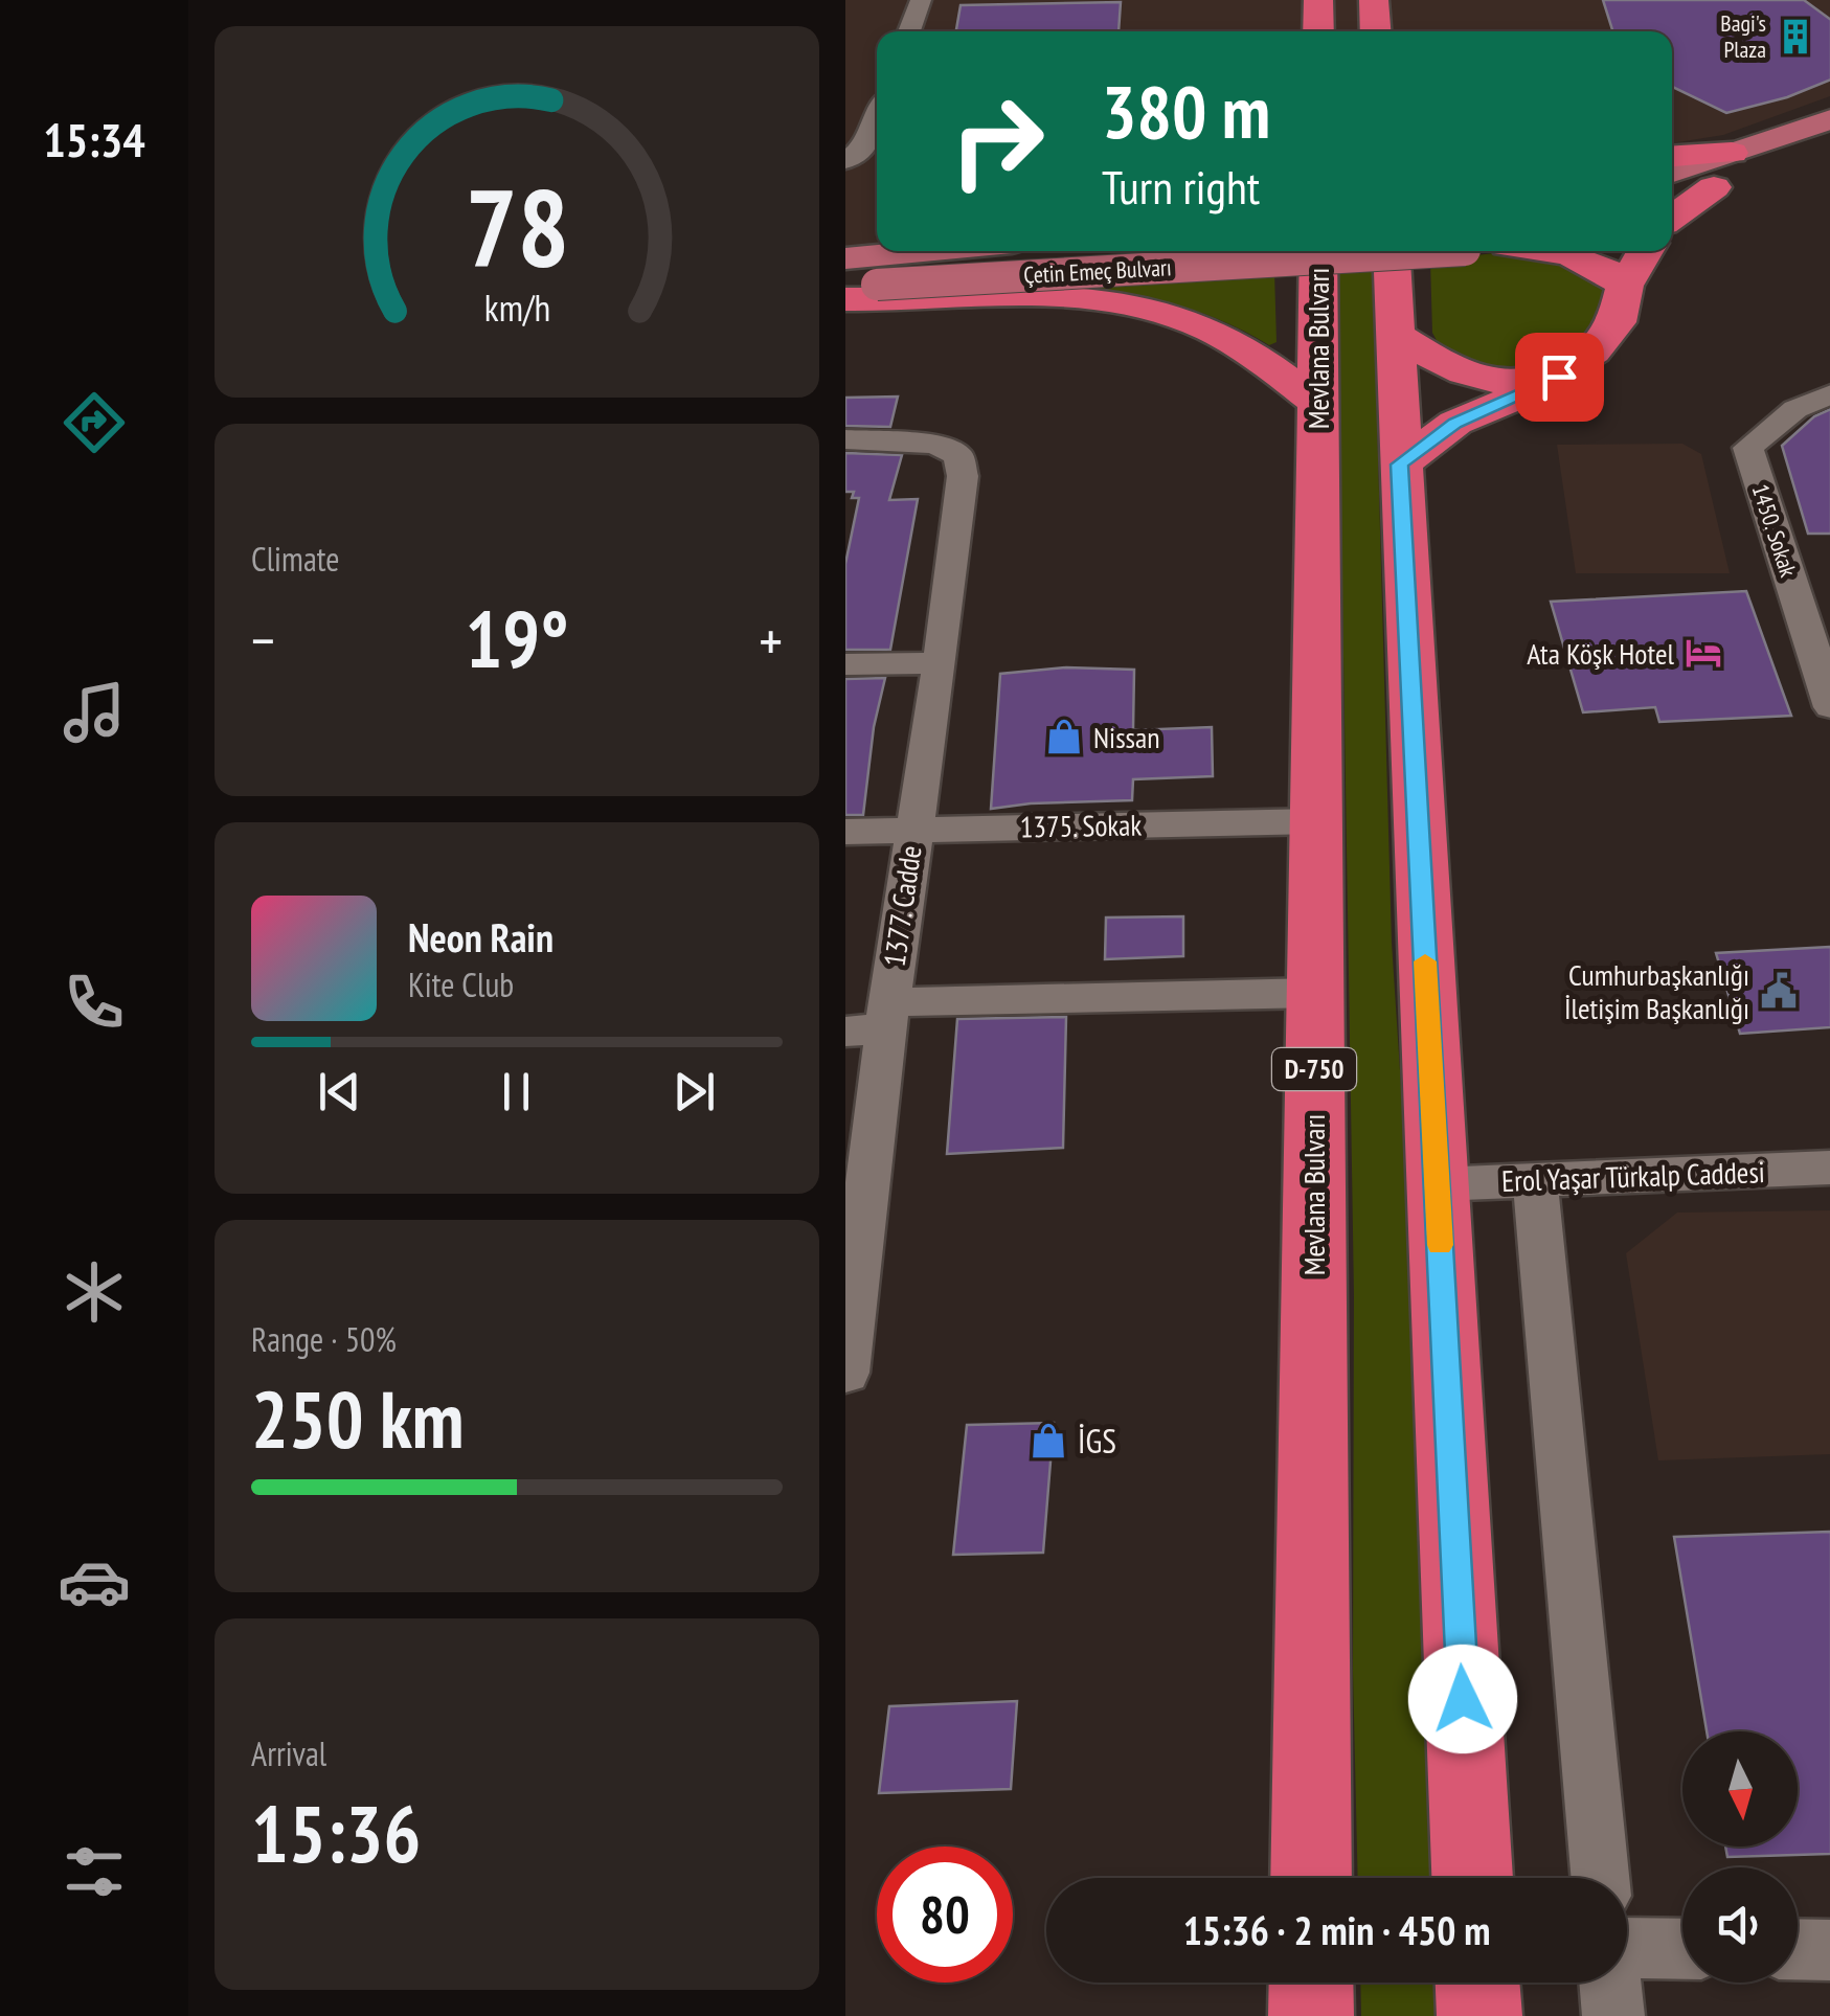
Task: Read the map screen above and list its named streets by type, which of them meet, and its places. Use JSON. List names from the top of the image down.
{
  "streets": {
    "highway": ["Mevlana Bulvarı", "D-750"],
    "main road": ["Çetin Emeç Bulvarı"],
    "street": [
      "1450. Sokak",
      "1375. Sokak",
      "1377. Cadde",
      "Erol Yaşar Türkalp Caddesi"
    ]
  },
  "crossings": [
    ["Mevlana Bulvarı", "1375. Sokak"],
    ["1375. Sokak", "1377. Cadde"]
  ],
  "places": {
    "building": ["Bagi's Plaza"],
    "hotel": ["Ata Köşk Hotel"],
    "shop": ["Nissan", "İGS"],
    "public building": ["Cumhurbaşkanlığı İletişim Başkanlığı"]
  },
  "north": "bottom",
  "page": {
    "tabs": "15:34",
    "turn": ["380 m", "Turn right"],
    "tile": [
      "Climate",
      ["Range · 50%", "250 km"],
      ["Arrival", "15:36"]
    ],
    "heat": ["−", "19°", "+"],
    "song": ["Neon Rain", "Kite Club"],
    "limit": "80",
    "trip": "15:36 · 2 min · 450 m",
    "gauge": ["78", "km/h"]
  }
}
